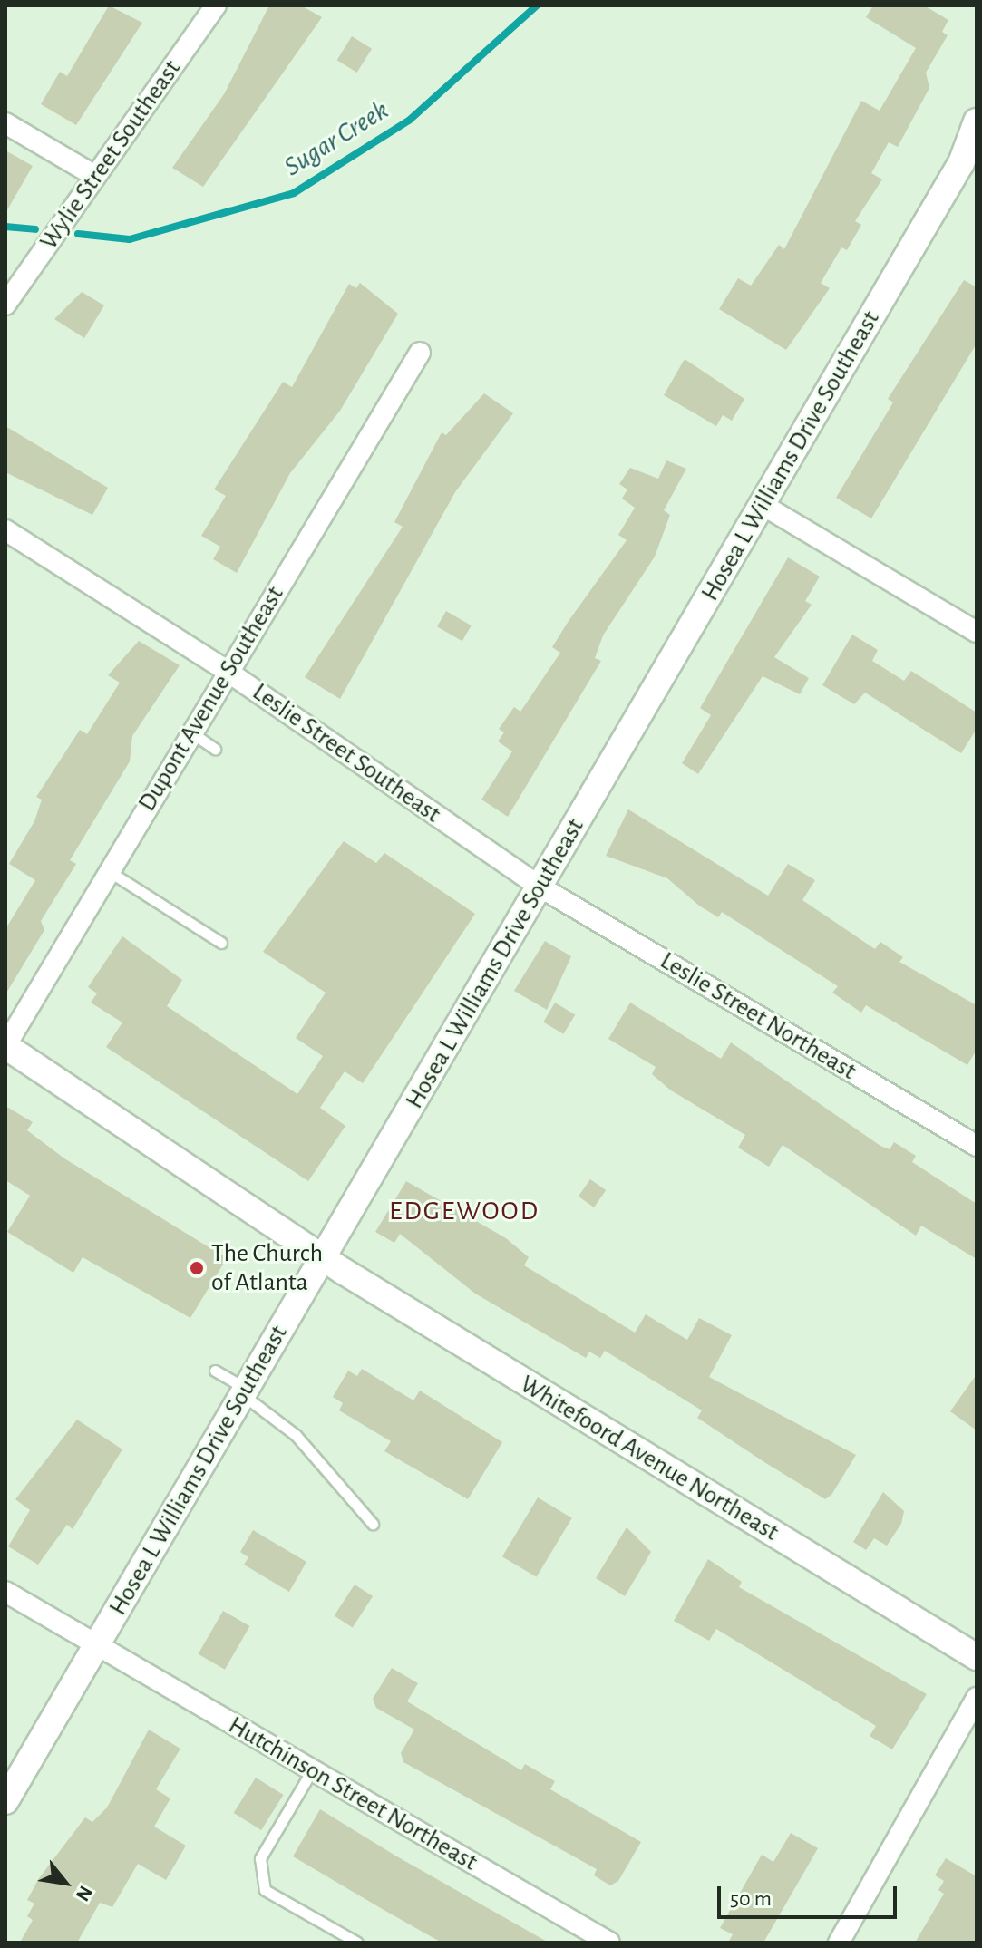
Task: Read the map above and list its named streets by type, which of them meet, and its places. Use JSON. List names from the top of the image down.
{
  "streets": {
    "street": [
      "Wylie Street Southeast",
      "Hosea L Williams Drive Southeast",
      "Dupont Avenue Southeast",
      "Leslie Street Southeast",
      "Leslie Street Northeast",
      "Whitefoord Avenue Northeast",
      "Hutchinson Street Northeast"
    ]
  },
  "crossings": [
    ["Hosea L Williams Drive Southeast", "Leslie Street Southeast"],
    ["Hosea L Williams Drive Southeast", "Leslie Street Northeast"],
    ["Hosea L Williams Drive Southeast", "Whitefoord Avenue Northeast"],
    ["Hosea L Williams Drive Southeast", "Hutchinson Street Northeast"],
    ["Dupont Avenue Southeast", "Leslie Street Southeast"],
    ["Dupont Avenue Southeast", "Whitefoord Avenue Northeast"],
    ["Leslie Street Southeast", "Leslie Street Northeast"]
  ],
  "districts": ["EDGEWOOD"],
  "water": ["Sugar Creek"],
  "places": ["The Church of Atlanta"],
  "scale_bar": "50 m",
  "north": "bottom right"
}
